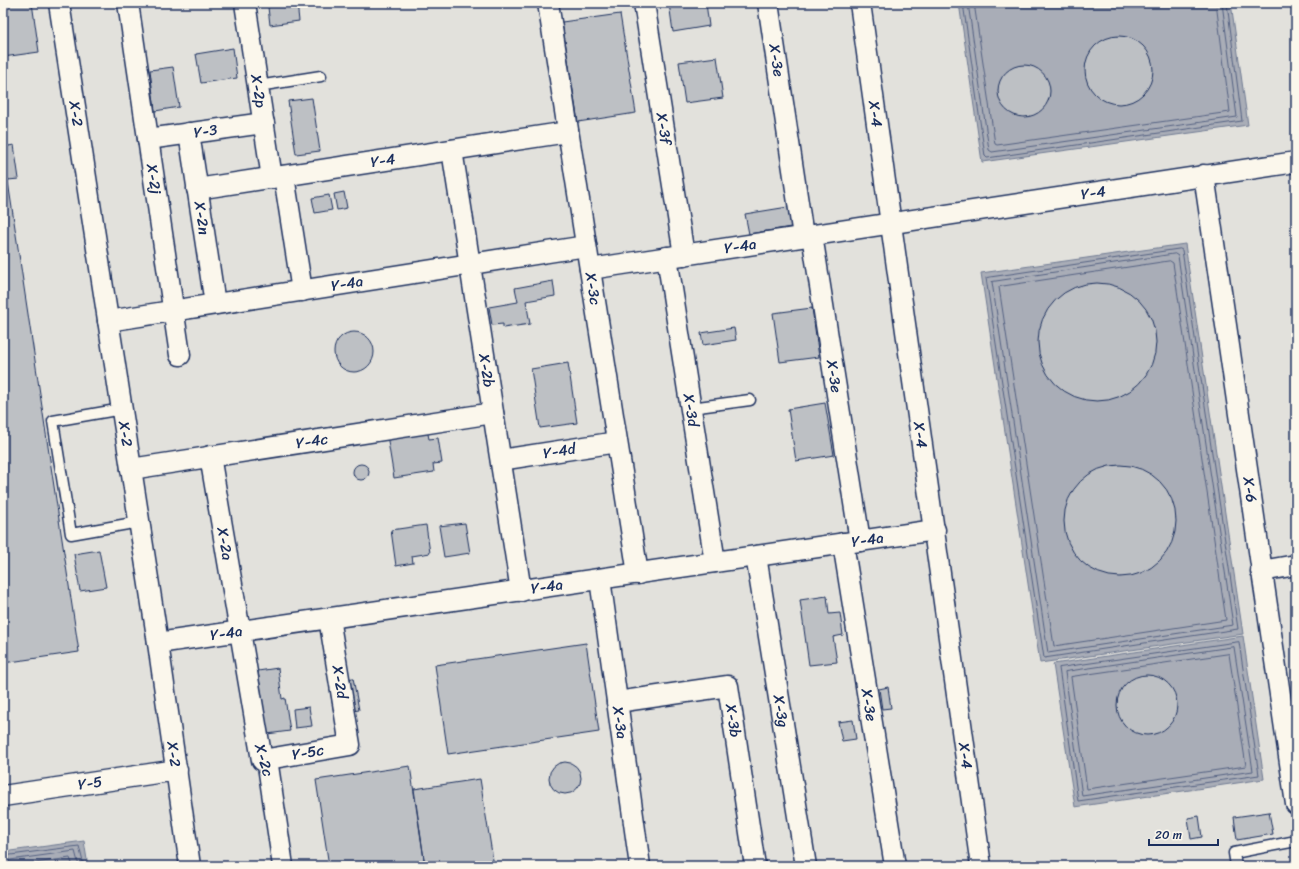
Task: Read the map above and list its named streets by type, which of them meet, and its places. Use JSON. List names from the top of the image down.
{
  "streets": {
    "street": [
      "X-3e",
      "X-2p",
      "X-2",
      "X-4",
      "X-3f",
      "Y-3",
      "Y-4",
      "X-2j",
      "X-2n",
      "Y-4a",
      "X-3c",
      "X-2b",
      "X-3d",
      "Y-4c",
      "Y-4d",
      "X-6",
      "X-2a",
      "X-2d",
      "X-3g",
      "X-3b",
      "X-3a",
      "Y-5c",
      "X-2c",
      "Y-5"
    ]
  },
  "crossings": [
    ["X-3e", "Y-4a"],
    ["X-2p", "Y-3"],
    ["X-2p", "Y-4"],
    ["X-2p", "Y-4a"],
    ["X-2", "Y-4a"],
    ["X-2", "Y-4c"],
    ["X-2", "Y-5"],
    ["X-4", "Y-4"],
    ["X-4", "Y-4a"],
    ["X-3f", "Y-4a"],
    ["X-3f", "X-3d"],
    ["Y-3", "X-2j"],
    ["Y-3", "X-2n"],
    ["Y-4", "X-2n"],
    ["Y-4", "Y-4a"],
    ["Y-4", "X-3c"],
    ["Y-4", "X-2b"],
    ["Y-4", "X-6"],
    ["X-2j", "Y-4a"],
    ["X-2n", "Y-4a"],
    ["Y-4a", "X-3c"],
    ["Y-4a", "X-2b"],
    ["Y-4a", "X-3d"],
    ["Y-4a", "X-2a"],
    ["Y-4a", "X-2d"],
    ["Y-4a", "X-3g"],
    ["Y-4a", "X-3a"],
    ["Y-4a", "X-2c"],
    ["X-3c", "Y-4d"],
    ["X-2b", "Y-4c"],
    ["X-2b", "Y-4d"],
    ["Y-4c", "X-2a"],
    ["X-2a", "X-2c"],
    ["X-2d", "Y-5c"],
    ["X-3b", "X-3a"],
    ["Y-5c", "X-2c"]
  ],
  "scale_bar": "20 m"
}
